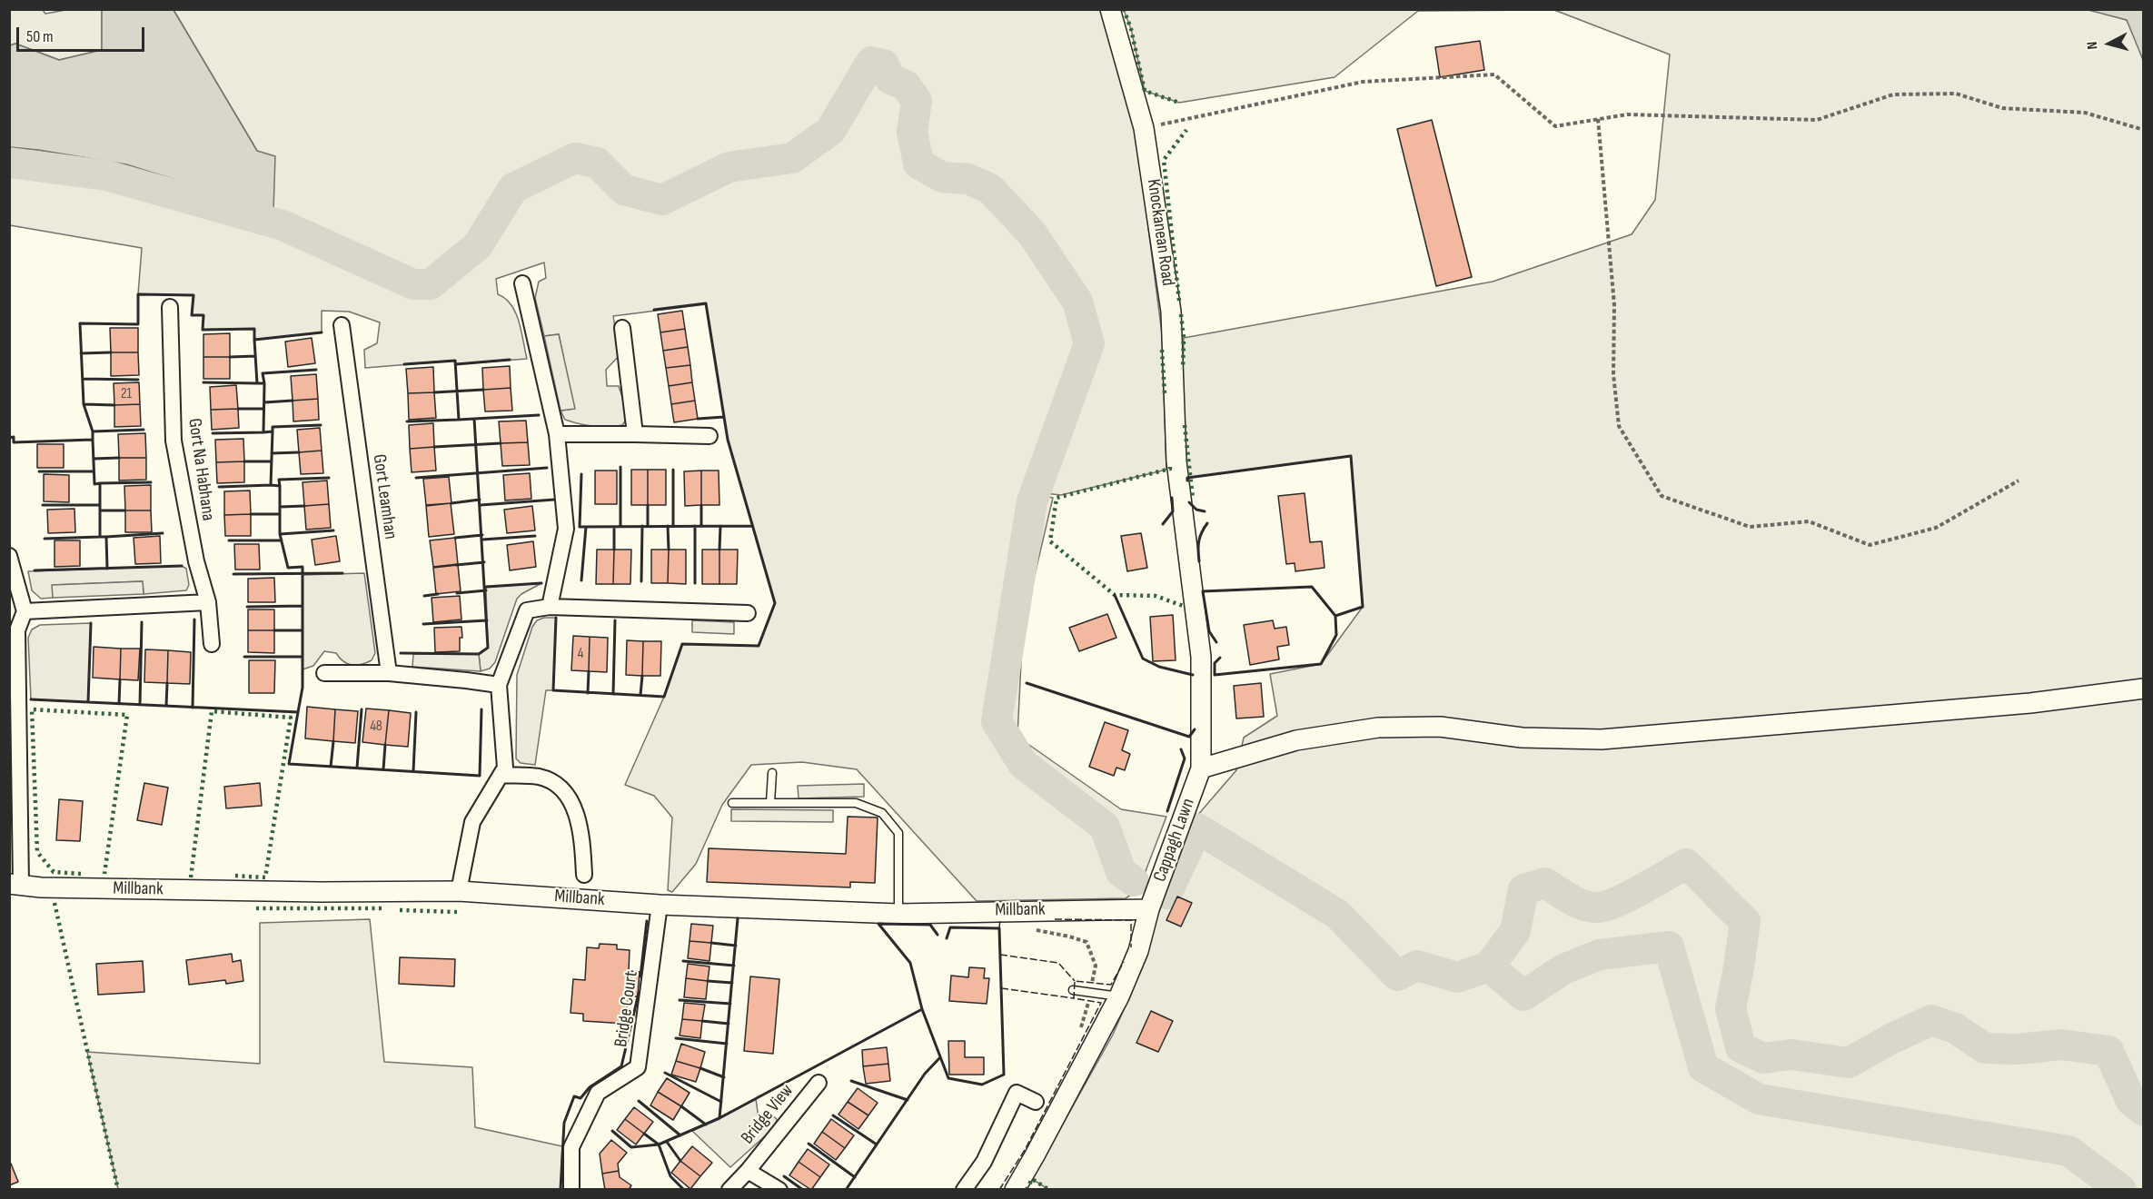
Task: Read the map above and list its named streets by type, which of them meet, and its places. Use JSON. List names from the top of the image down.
{
  "streets": {
    "street": [
      "Knockanean Road",
      "Gort Na Habhana",
      "Gort Leamhan",
      "Cappagh Lawn",
      "Millbank",
      "Bridge Court",
      "Bridge View"
    ]
  },
  "crossings": [
    ["Knockanean Road", "Cappagh Lawn"],
    ["Cappagh Lawn", "Millbank"],
    ["Millbank", "Bridge Court"]
  ],
  "house_numbers": ["21", "4", "48"],
  "scale_bar": "50 m",
  "north": "left"
}
